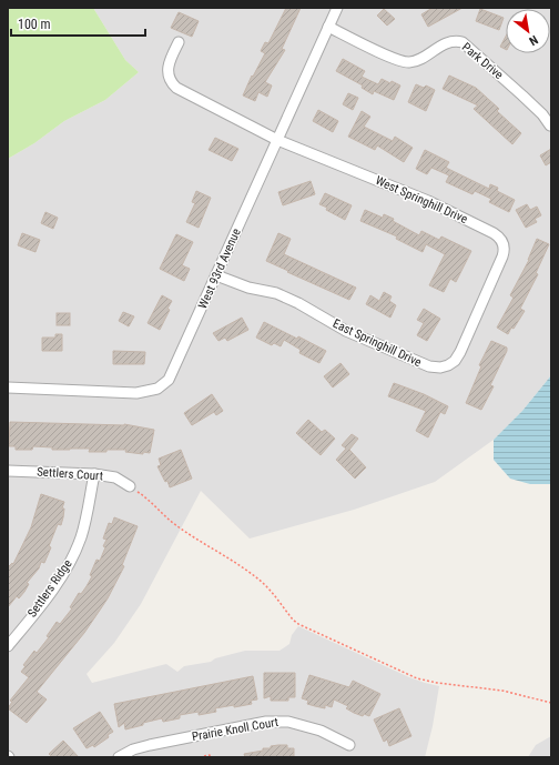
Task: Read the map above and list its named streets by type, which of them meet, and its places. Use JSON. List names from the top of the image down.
{
  "streets": {
    "street": [
      "Park Drive",
      "West Springhill Drive",
      "West 93rd Avenue",
      "East Springhill Drive",
      "Settlers Court",
      "Settlers Ridge",
      "Prairie Knoll Court"
    ]
  },
  "crossings": [
    ["Park Drive", "West 93rd Avenue"],
    ["West Springhill Drive", "West 93rd Avenue"],
    ["West Springhill Drive", "East Springhill Drive"],
    ["West 93rd Avenue", "East Springhill Drive"],
    ["Settlers Court", "Settlers Ridge"]
  ],
  "scale_bar": "100 m",
  "north": "bottom right"
}
